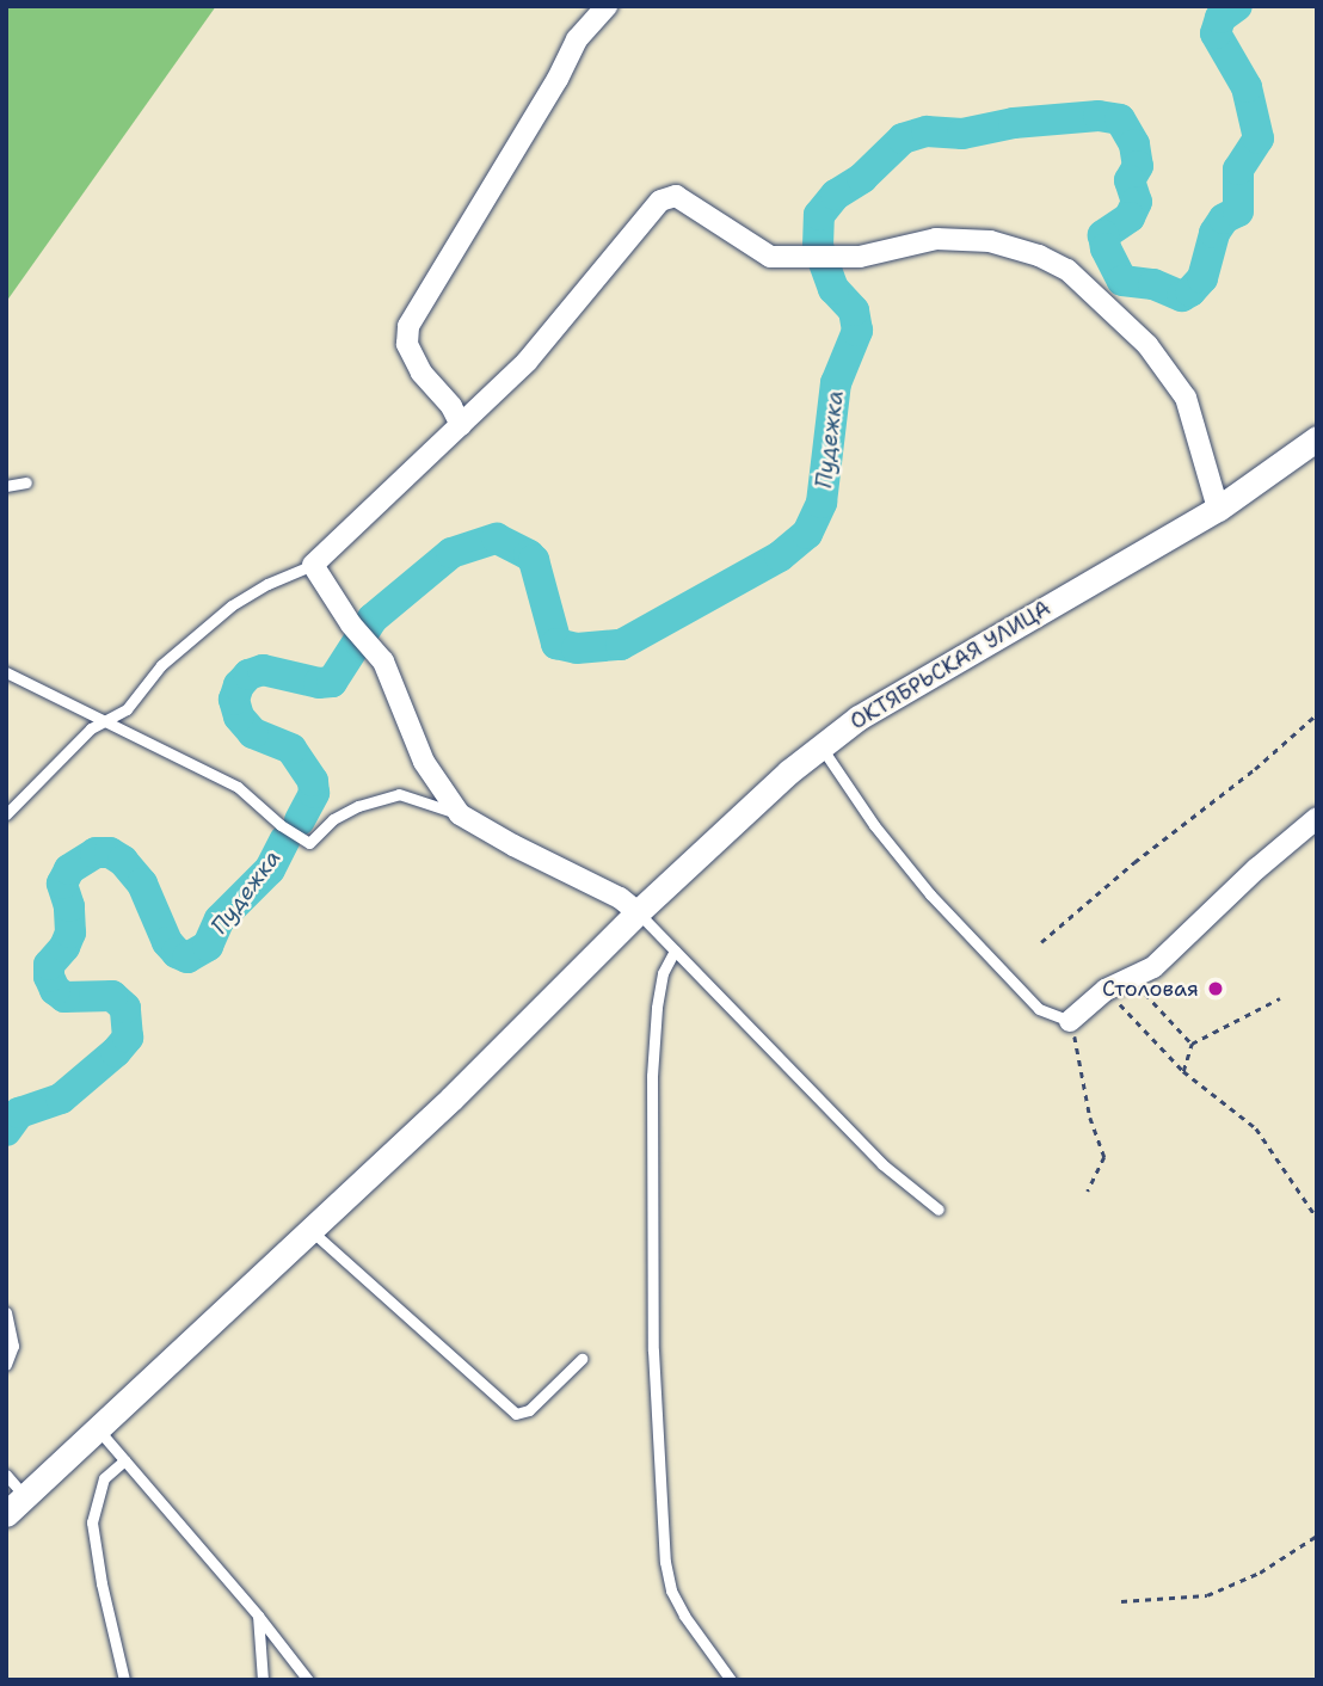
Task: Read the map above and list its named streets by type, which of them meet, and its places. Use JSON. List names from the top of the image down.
{
  "streets": {
    "street": ["ОКТЯБРЬСКАЯ УЛИЦА"]
  },
  "water": ["Пудежка"],
  "places": ["Столовая"]
}
